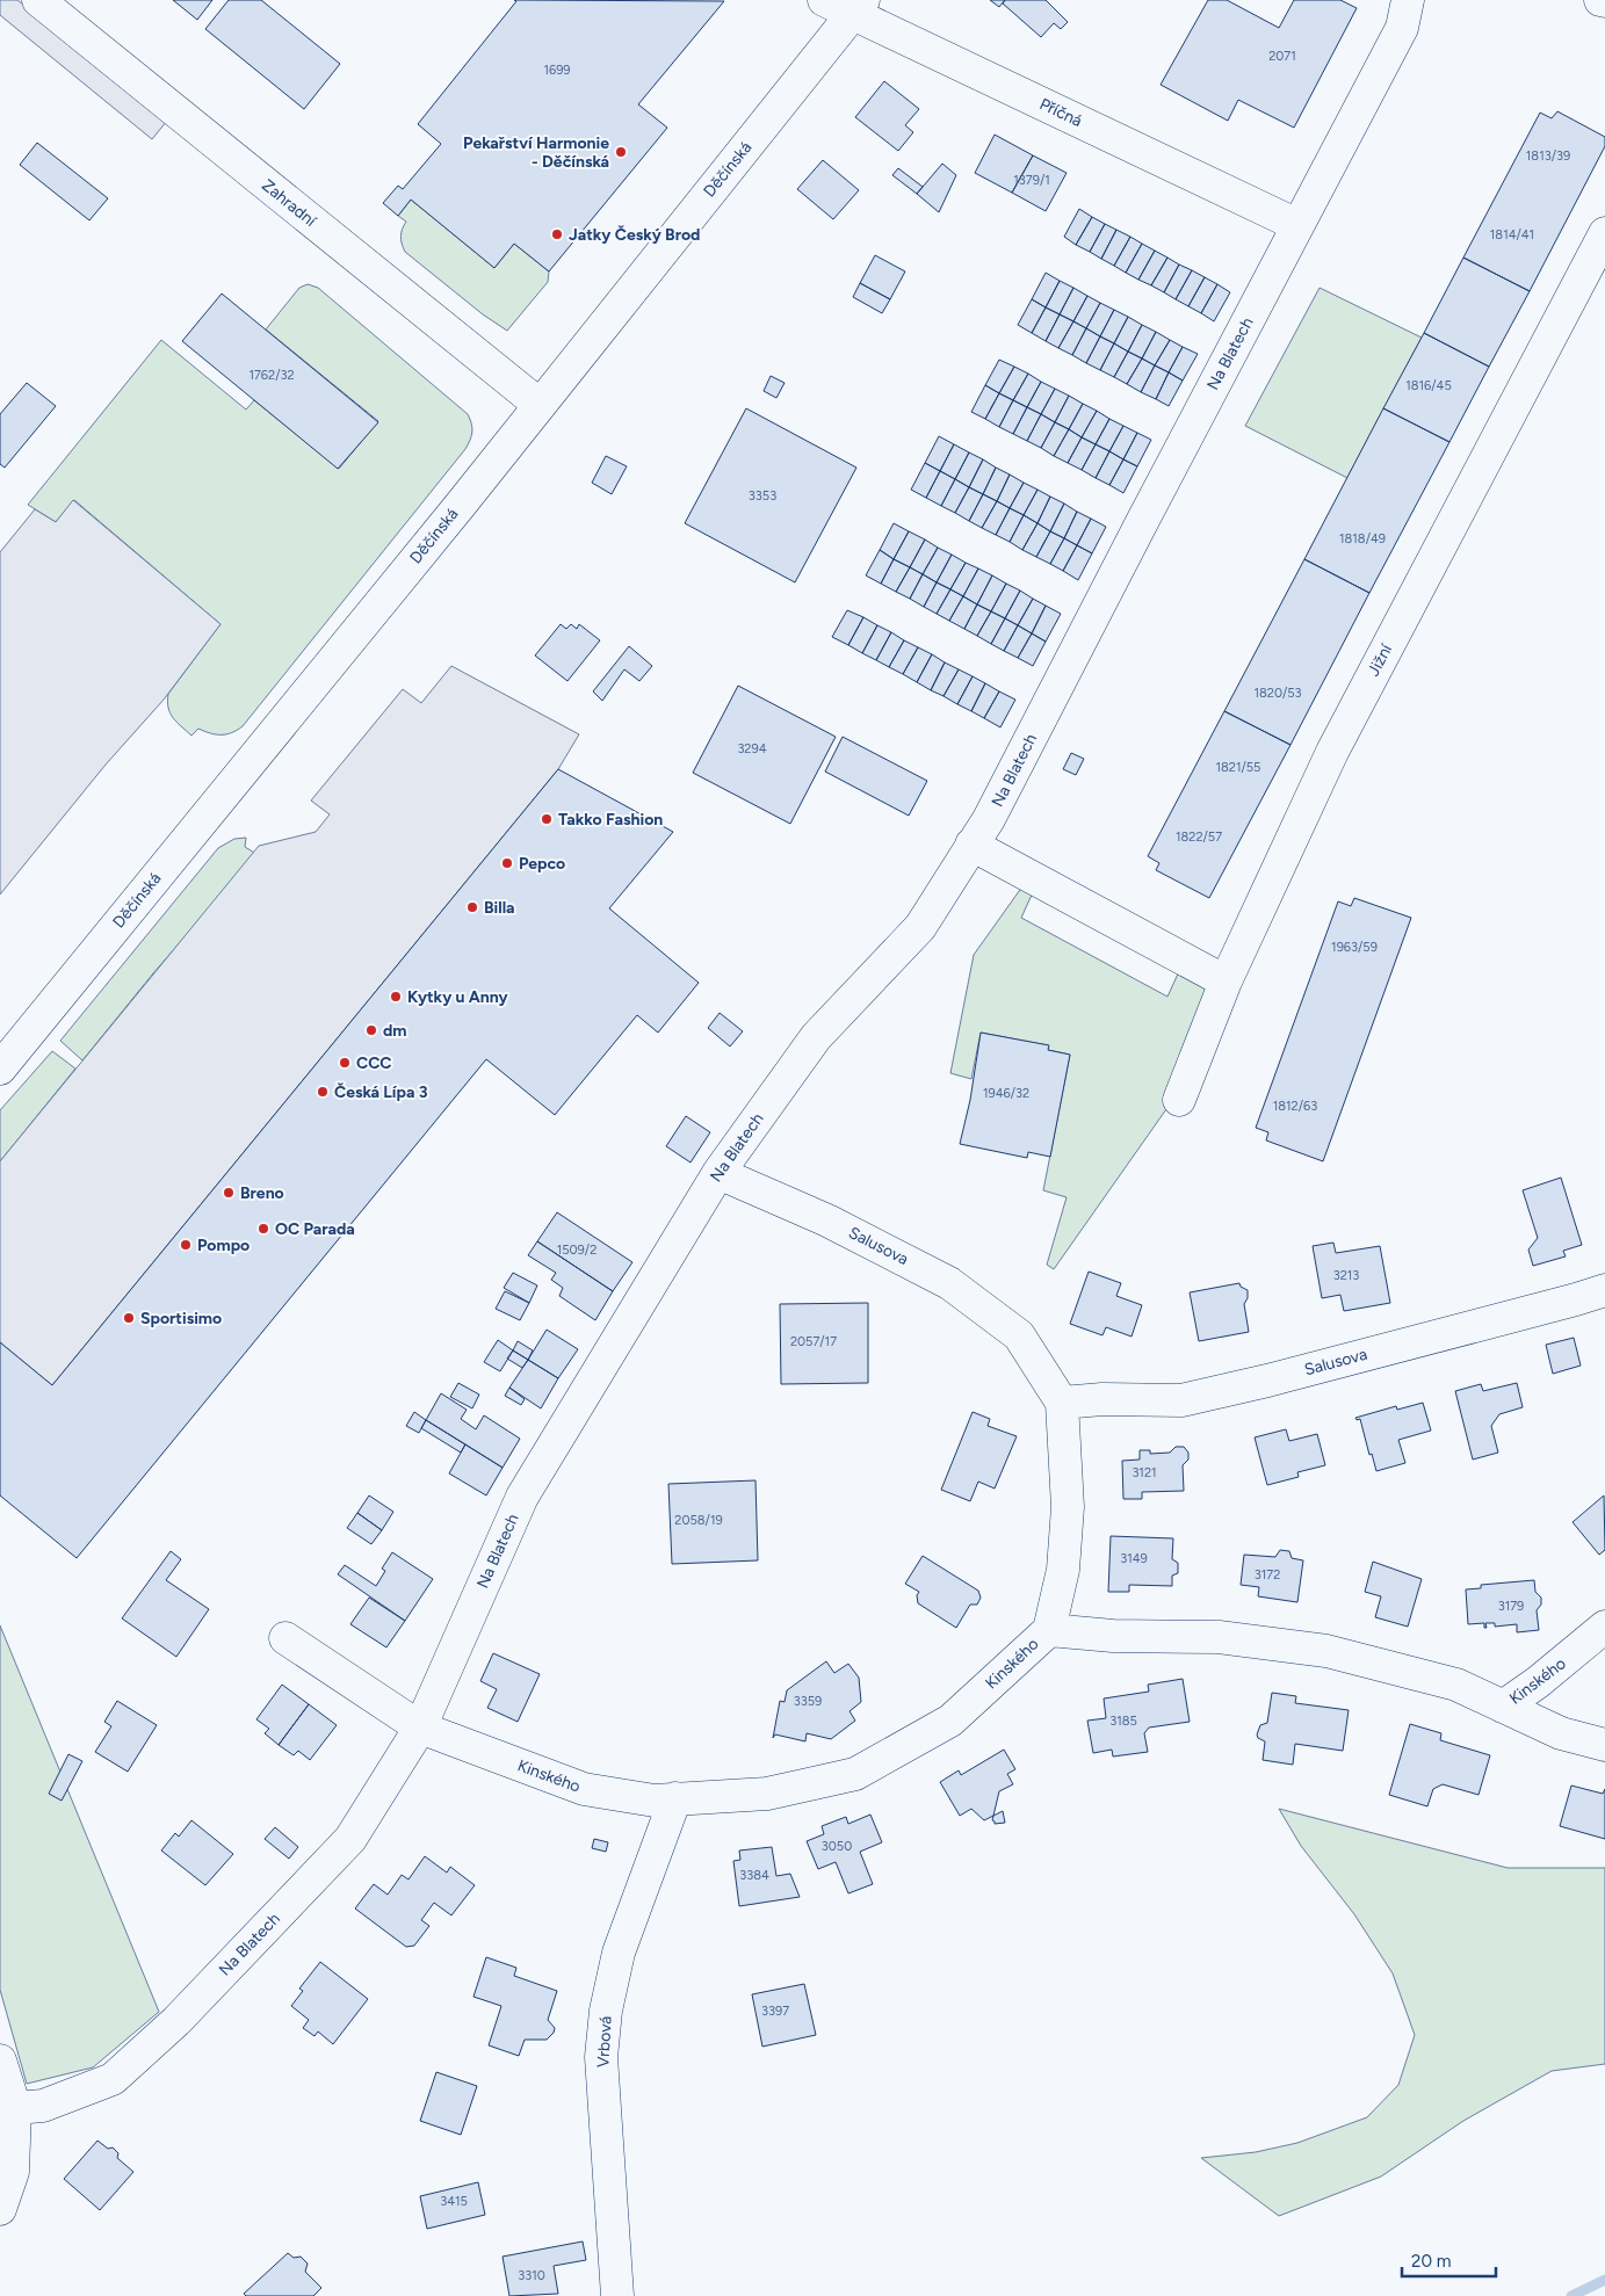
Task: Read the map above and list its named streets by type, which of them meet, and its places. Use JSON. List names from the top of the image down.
{
  "streets": {
    "street": [
      "Příčná",
      "Děčínská",
      "Zahradní",
      "Na Blatech",
      "Jižní",
      "Salusova",
      "Kinského",
      "Vrbová"
    ]
  },
  "crossings": [
    ["Příčná", "Děčínská"],
    ["Příčná", "Na Blatech"],
    ["Děčínská", "Zahradní"],
    ["Na Blatech", "Salusova"],
    ["Na Blatech", "Kinského"],
    ["Salusova", "Kinského"],
    ["Kinského", "Vrbová"]
  ],
  "places": [
    "Pekařství Harmonie - Děčínská",
    "Jatky Český Brod",
    "Takko Fashion",
    "Pepco",
    "Billa",
    "Kytky u Anny",
    "dm",
    "CCC",
    "Česká Lípa 3",
    "Breno",
    "OC Parada",
    "Pompo",
    "Sportisimo"
  ],
  "house_numbers": [
    "2071",
    "1699",
    "1813/39",
    "1379/1",
    "1814/41",
    "1762/32",
    "1816/45",
    "3353",
    "1818/49",
    "1820/53",
    "3294",
    "1821/55",
    "1822/57",
    "1963/59",
    "1946/32",
    "1812/63",
    "1509/2",
    "3213",
    "2057/17",
    "3121",
    "2058/19",
    "3149",
    "3172",
    "3179",
    "3359",
    "3185",
    "3050",
    "3384",
    "3397",
    "3415",
    "3310"
  ],
  "scale_bar": "20 m"
}
